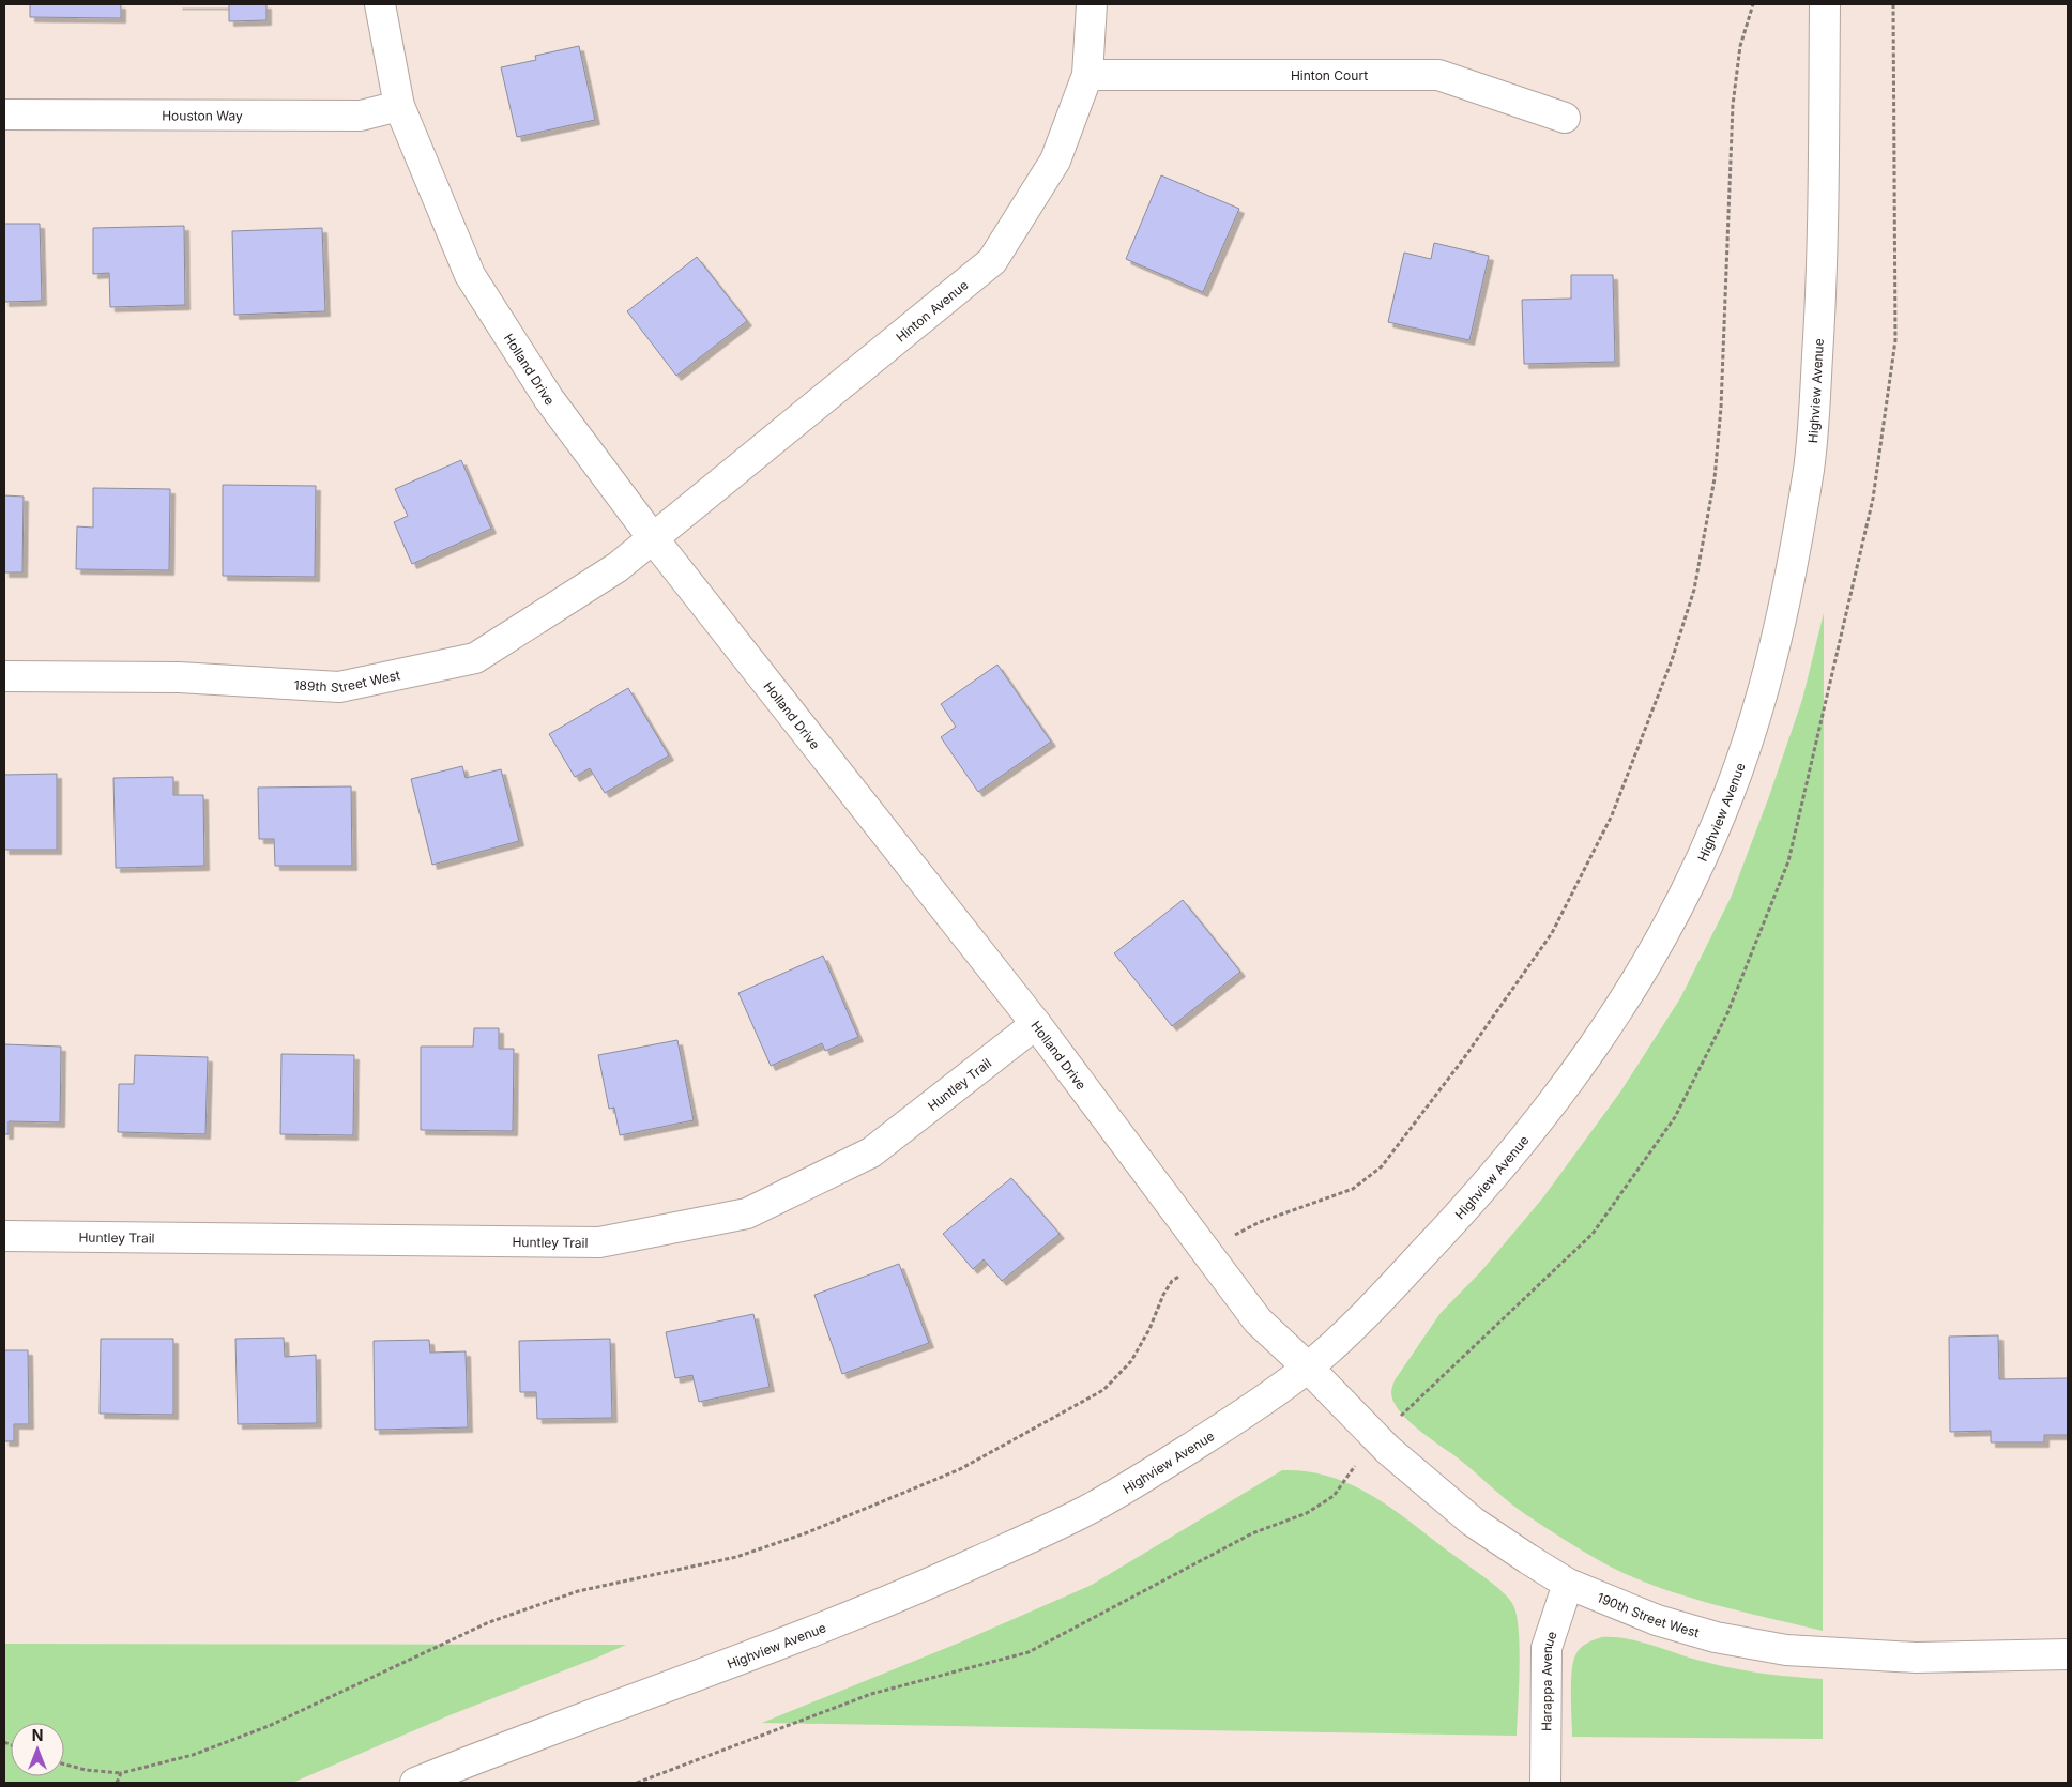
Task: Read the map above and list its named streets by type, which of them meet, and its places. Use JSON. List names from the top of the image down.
{
  "streets": {
    "street": [
      "Hinton Court",
      "Houston Way",
      "Hinton Avenue",
      "Holland Drive",
      "Highview Avenue",
      "189th Street West",
      "Huntley Trail",
      "190th Street West",
      "Harappa Avenue"
    ]
  },
  "crossings": [
    ["Hinton Court", "Hinton Avenue"],
    ["Houston Way", "Holland Drive"],
    ["Hinton Avenue", "Holland Drive"],
    ["Hinton Avenue", "189th Street West"],
    ["Holland Drive", "Highview Avenue"],
    ["Holland Drive", "189th Street West"],
    ["Holland Drive", "Huntley Trail"],
    ["Holland Drive", "190th Street West"],
    ["Highview Avenue", "190th Street West"],
    ["190th Street West", "Harappa Avenue"]
  ],
  "north": "top"
}
